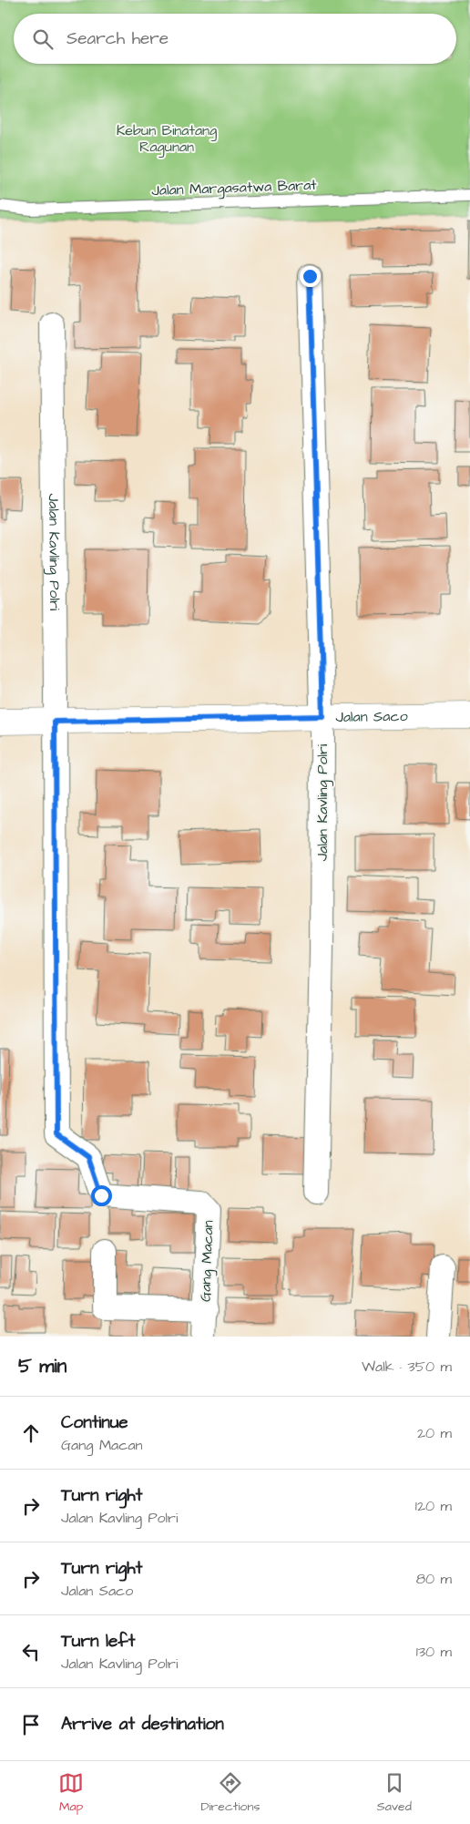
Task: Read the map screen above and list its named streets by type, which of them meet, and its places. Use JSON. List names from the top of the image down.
{
  "streets": {
    "main road": ["Jalan Saco"],
    "street": ["Jalan Kavling Polri", "Gang Macan"],
    "lane": ["Jalan Margasatwa Barat"]
  },
  "crossings": [
    ["Jalan Kavling Polri", "Jalan Saco"],
    ["Jalan Kavling Polri", "Gang Macan"]
  ],
  "parks": ["Kebun Binatang Ragunan"],
  "page": {
    "search": "Search here",
    "heading": ["5 min", "Walk · 350 m"],
    "list": [
      ["Continue", "Gang Macan", "20 m"],
      ["Turn right", "Jalan Kavling Polri", "120 m"],
      ["Turn right", "Jalan Saco", "80 m"],
      ["Turn left", "Jalan Kavling Polri", "130 m"],
      "Arrive at destination"
    ],
    "nav": ["Map", "Directions", "Saved"]
  }
}
